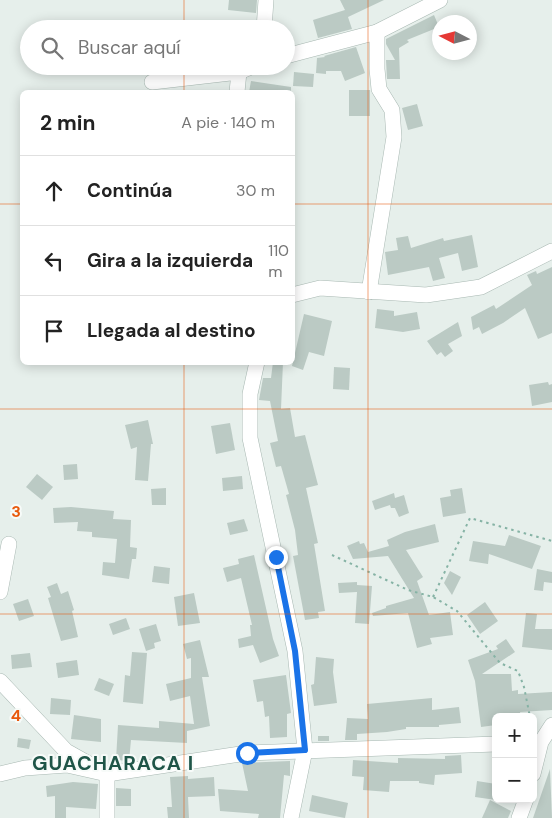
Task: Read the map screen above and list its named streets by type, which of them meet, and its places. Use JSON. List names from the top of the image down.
{
  "districts": ["GUACHARACA I"],
  "north": "left",
  "page": {
    "search": "Buscar aquí",
    "heading": ["2 min", "A pie · 140 m"],
    "list": [
      ["Continúa", "30 m"],
      ["Gira a la izquierda", "110 m"],
      "Llegada al destino"
    ],
    "map_buttons": ["+", "−"]
  },
  "grid": {
    "rows": ["3", "4"]
  }
}
